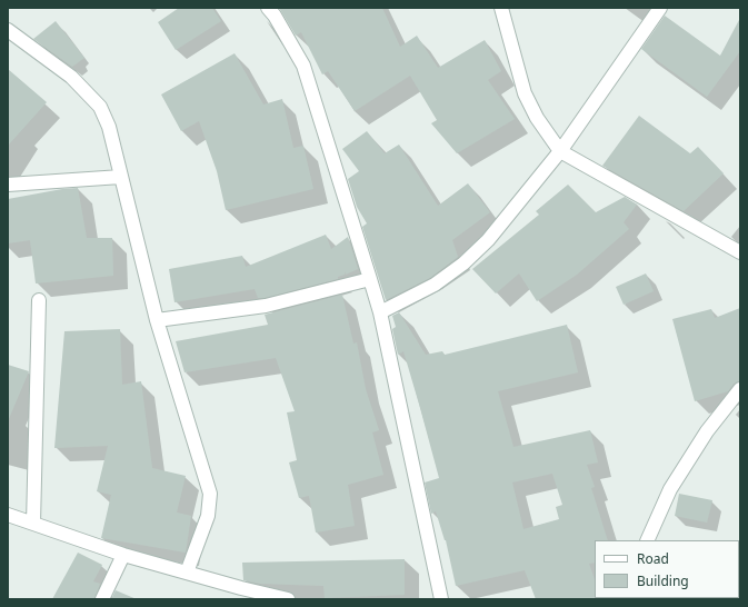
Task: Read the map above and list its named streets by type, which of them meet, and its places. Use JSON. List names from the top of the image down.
{
  "legend": ["Road", "Building"]
}
